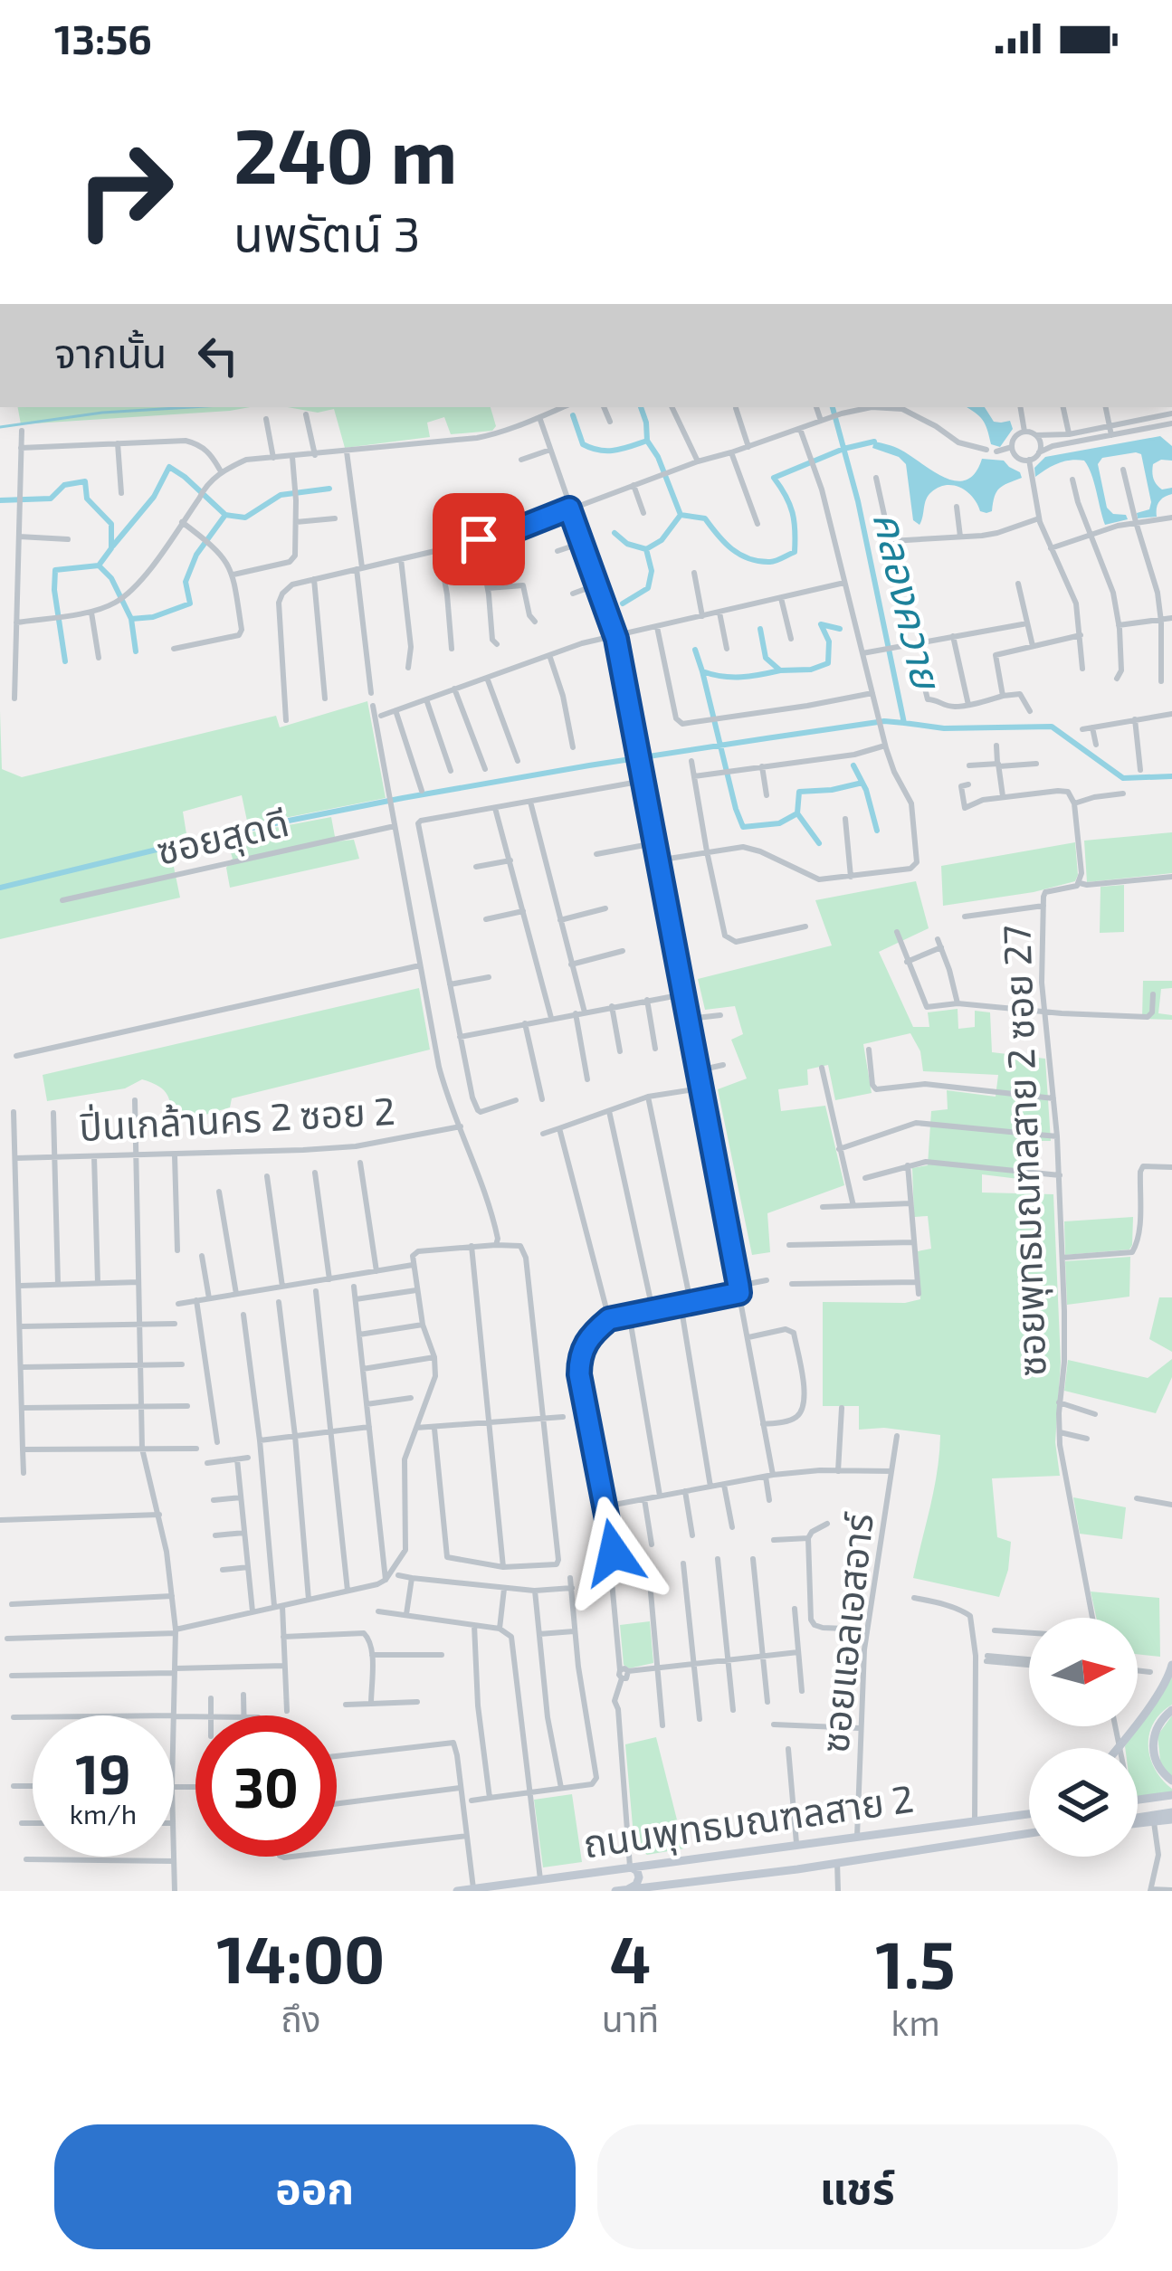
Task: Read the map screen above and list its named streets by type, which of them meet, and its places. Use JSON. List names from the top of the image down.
{
  "streets": {
    "main road": ["ถนนพุทธมณฑลสาย 2"],
    "street": [
      "ซอยสุดดี",
      "ปิ่นเกล้านคร 2 ซอย 2",
      "ซอยพุทธมณฑลสาย 2 ซอย 27",
      "ซอยแอลเอสอาร์"
    ]
  },
  "crossings": [
    ["ซอยแอลเอสอาร์", "ถนนพุทธมณฑลสาย 2"]
  ],
  "water": ["คลองควาย"],
  "north": "right",
  "page": {
    "status": "13:56",
    "turn": ["240 m", "นพรัตน์ 3"],
    "then": "จากนั้น",
    "speed": "19 km/h",
    "limit": "30",
    "eta": [
      "14:00",
      "ถึง",
      "4",
      "นาที",
      "1.5",
      "km"
    ],
    "buttons": ["ออก", "แชร์"]
  }
}
